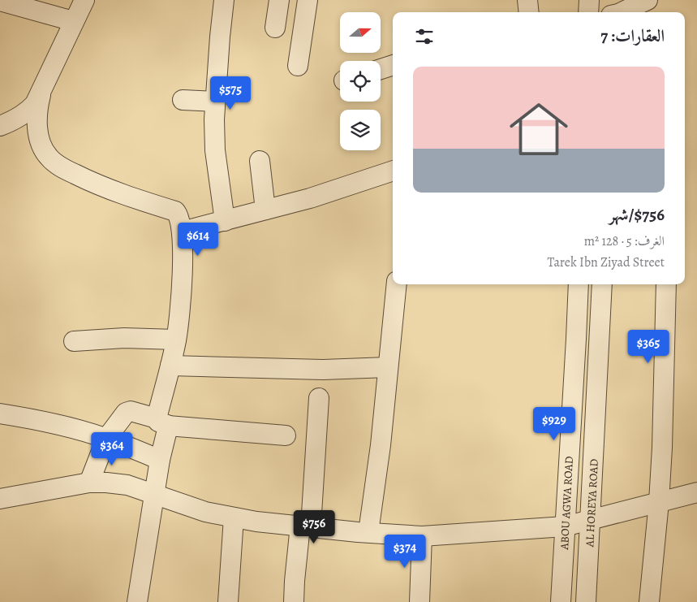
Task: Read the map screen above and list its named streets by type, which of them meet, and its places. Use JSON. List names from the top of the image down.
{
  "streets": {
    "street": ["ABOU AGWA ROAD", "AL HOREYA ROAD"]
  },
  "north": "right",
  "page": {
    "heading": "العقارات: 7",
    "list": [
      {
        "name": "$756/شهر",
        "note": "الغرف: 5 · 128 m² · Tarek Ibn Ziyad Street"
      }
    ],
    "price": [
      "$575",
      "$614",
      "$365",
      "$929",
      "$364",
      "$756",
      "$374"
    ]
  }
}
